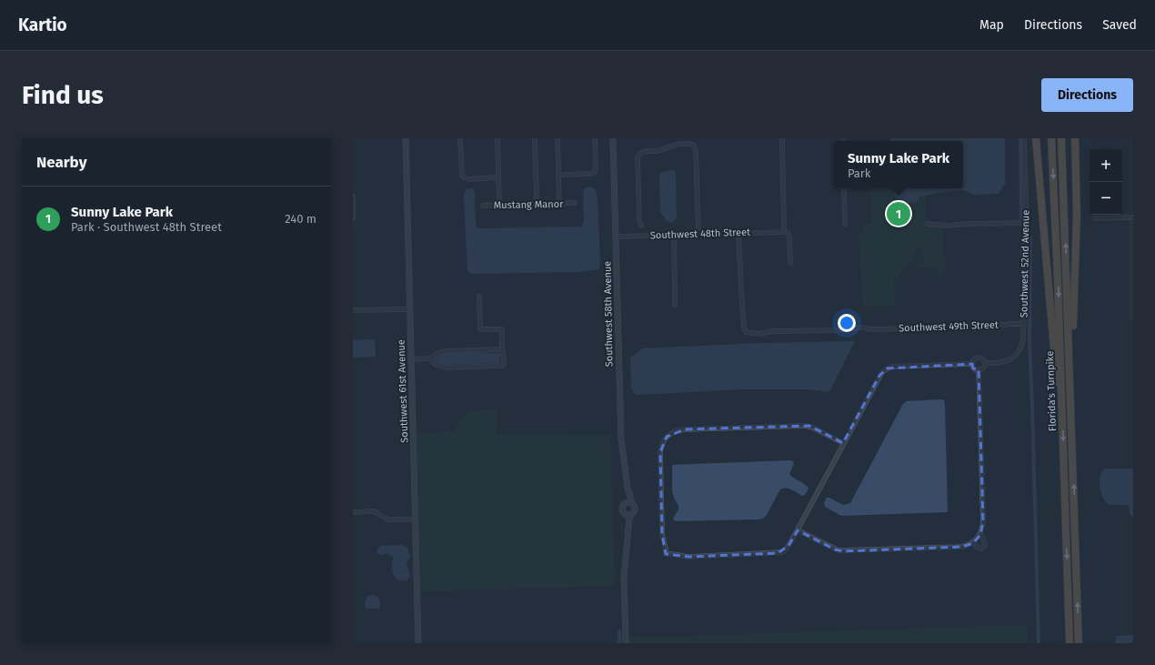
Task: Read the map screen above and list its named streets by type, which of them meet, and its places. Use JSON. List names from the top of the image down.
{
  "streets": {
    "highway": ["Florida's Turnpike"],
    "street": [
      "Mustang Manor",
      "Southwest 48th Street",
      "Southwest 52nd Avenue",
      "Southwest 58th Avenue",
      "Southwest 49th Street",
      "Southwest 61st Avenue"
    ]
  },
  "crossings": [
    ["Southwest 48th Street", "Southwest 58th Avenue"],
    ["Southwest 48th Street", "Southwest 49th Street"],
    ["Southwest 52nd Avenue", "Southwest 49th Street"]
  ],
  "page": {
    "header": "Kartio",
    "nav": ["Map", "Directions", "Saved"],
    "buttons": "Directions",
    "title": "Find us",
    "heading": "Nearby",
    "popup": ["Sunny Lake Park", "Park"],
    "map_buttons": ["+", "−"],
    "list": [
      {
        "mark": "1",
        "name": "Sunny Lake Park",
        "note": "Park · Southwest 48th Street",
        "value": "240 m"
      }
    ],
    "pins": "1"
  }
}
